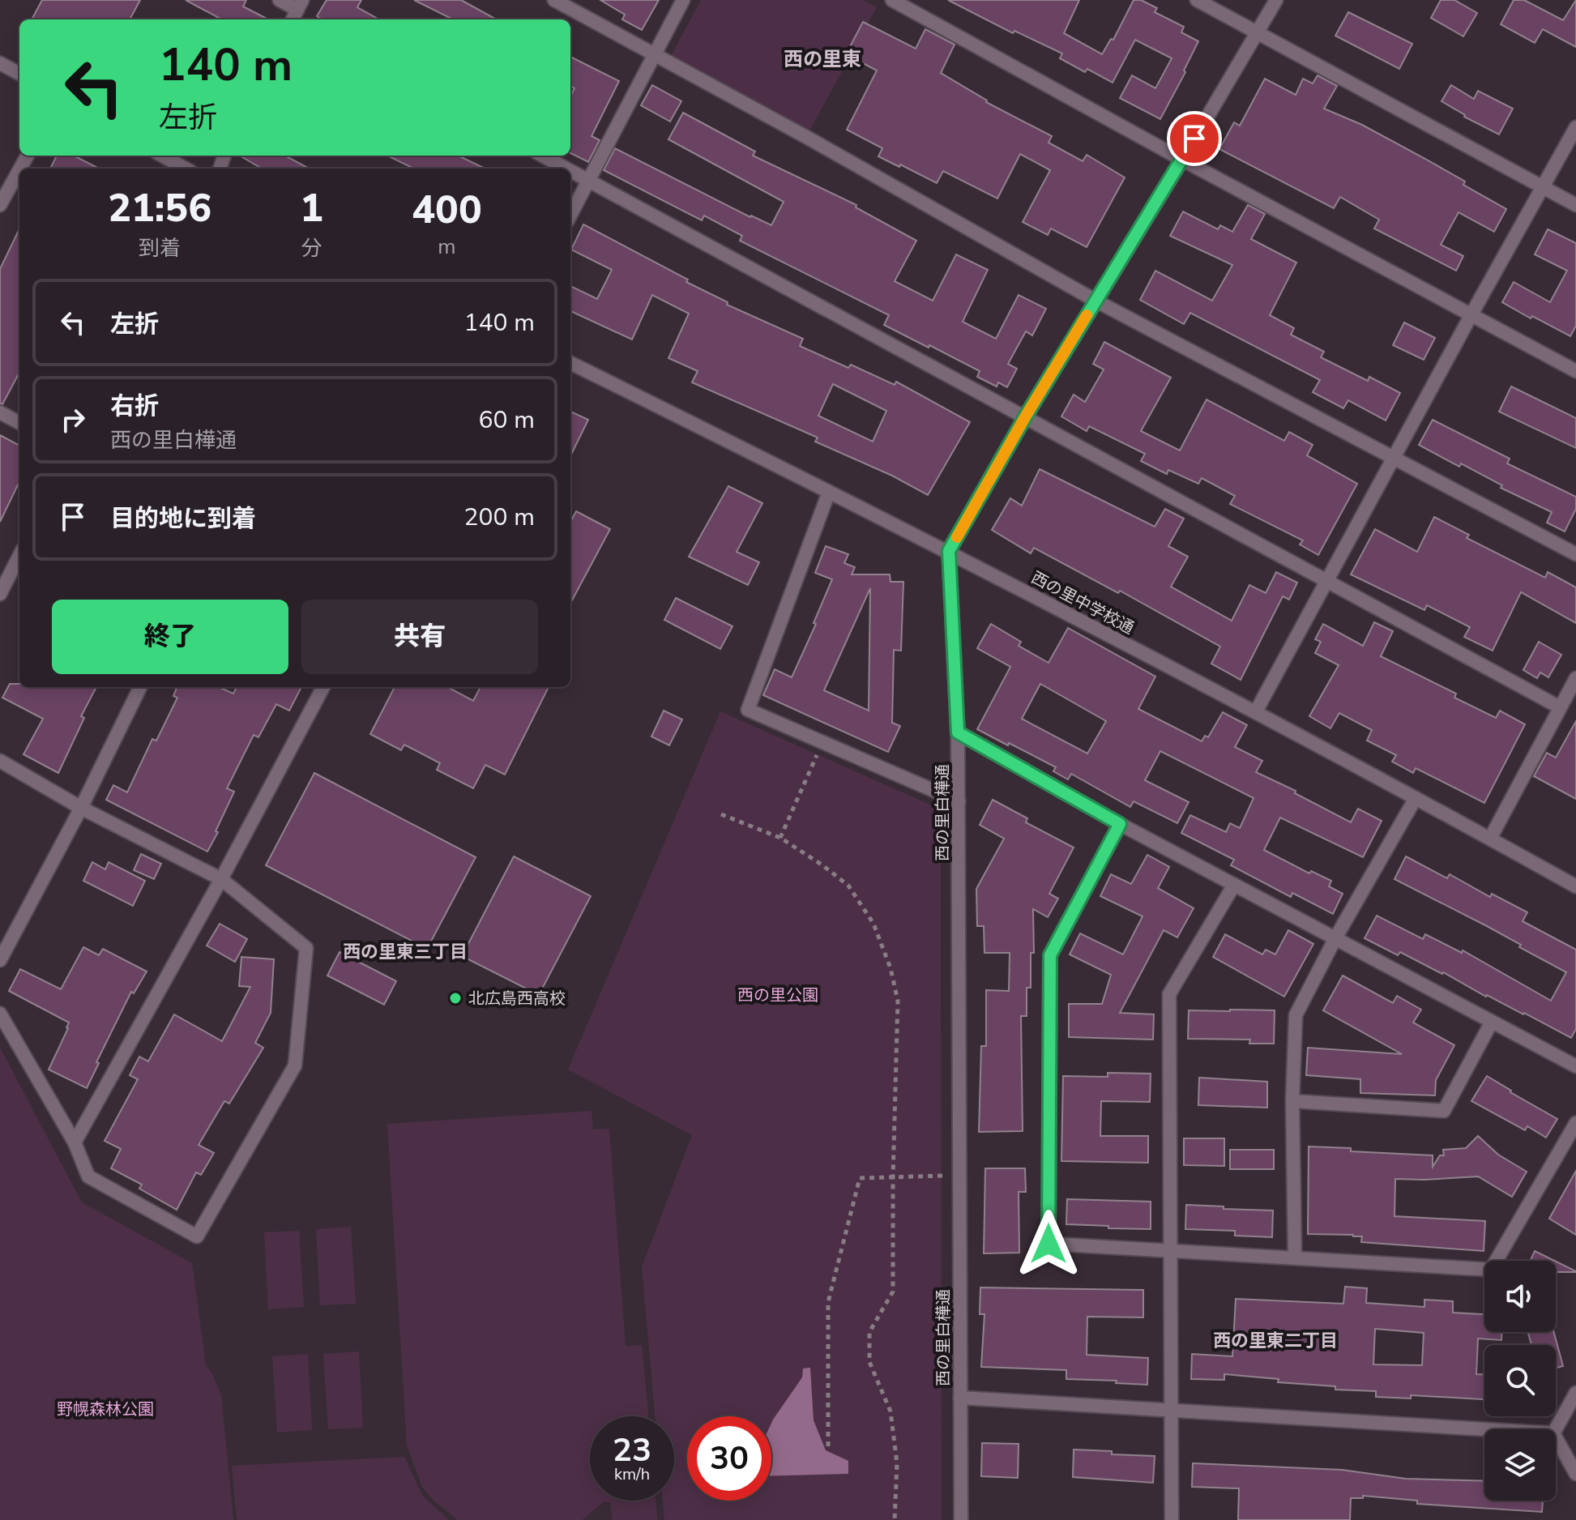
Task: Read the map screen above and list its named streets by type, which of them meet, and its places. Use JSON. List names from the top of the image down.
{
  "streets": {
    "street": ["西の里中学校通", "西の里白樺通"]
  },
  "crossings": [
    ["西の里中学校通", "西の里白樺通"]
  ],
  "districts": ["西の里東", "西の里東三丁目", "西の里東二丁目"],
  "parks": ["西の里公園", "野幌森林公園"],
  "places": ["北広島西高校"],
  "page": {
    "turn": ["140 m", "左折"],
    "eta": [
      "21:56",
      "到着",
      "1",
      "分",
      "400",
      "m"
    ],
    "list": [
      {
        "name": "左折",
        "value": "140 m"
      },
      {
        "name": "右折",
        "note": "西の里白樺通",
        "value": "60 m"
      },
      {
        "name": "目的地に到着",
        "value": "200 m"
      }
    ],
    "buttons": ["終了", "共有"],
    "speed": "23 km/h",
    "limit": "30"
  }
}
